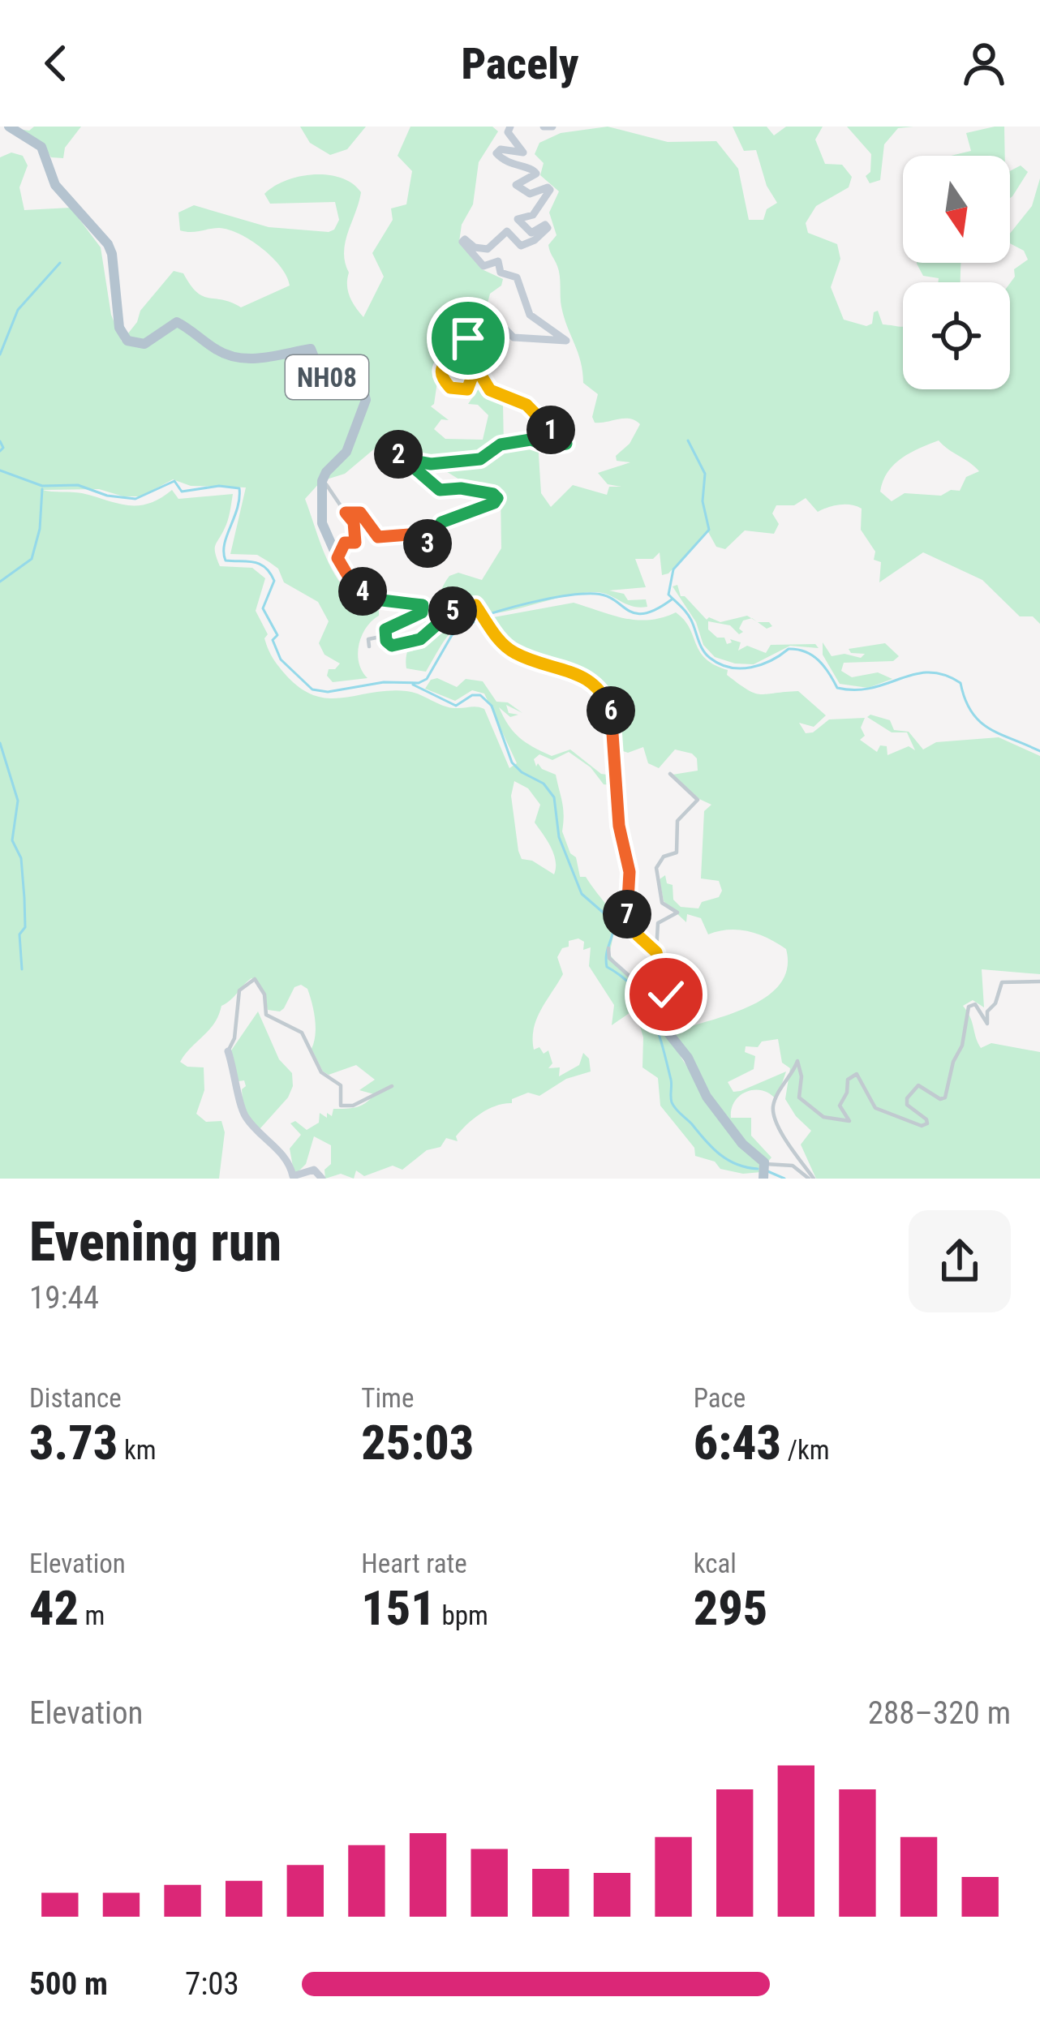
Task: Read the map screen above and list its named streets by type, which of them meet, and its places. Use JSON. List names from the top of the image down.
{
  "streets": {
    "main road": ["NH08"]
  },
  "north": "bottom",
  "page": {
    "header": "Pacely",
    "pins": [
      "1",
      "2",
      "3",
      "4",
      "5",
      "6",
      "7"
    ],
    "heading": ["Evening run", "19:44"],
    "stats": [
      ["Distance", "3.73 km"],
      ["Time", "25:03"],
      ["Pace", "6:43 /km"],
      ["Elevation", "42 m"],
      ["Heart rate", "151 bpm"],
      ["kcal", "295"]
    ],
    "chart": ["Elevation", "288–320 m"],
    "list": [
      {
        "name": "500 m",
        "note": "7:03"
      }
    ]
  }
}
